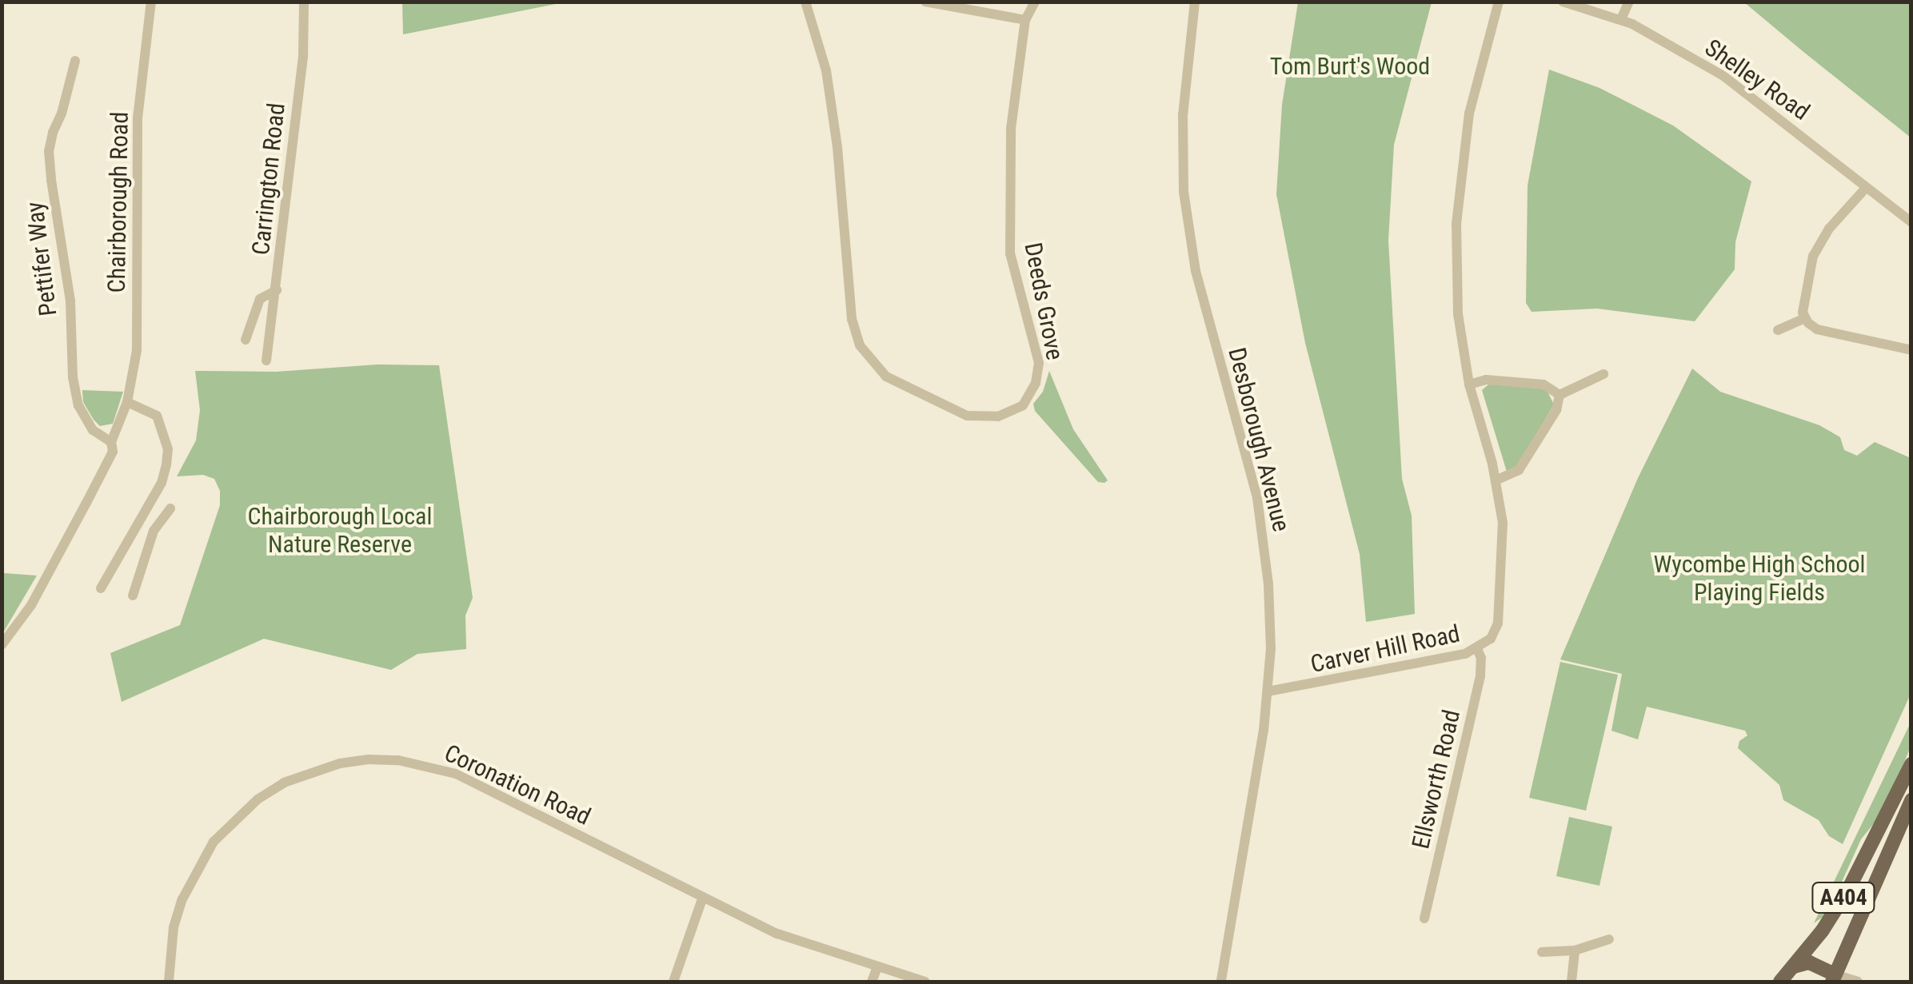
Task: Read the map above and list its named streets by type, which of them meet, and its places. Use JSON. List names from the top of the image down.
{
  "streets": {
    "main road": ["A404"],
    "street": [
      "Shelley Road",
      "Carrington Road",
      "Chairborough Road",
      "Pettifer Way",
      "Deeds Grove",
      "Desborough Avenue",
      "Carver Hill Road",
      "Ellsworth Road",
      "Coronation Road"
    ]
  },
  "crossings": [
    ["Chairborough Road", "Pettifer Way"],
    ["Desborough Avenue", "Carver Hill Road"],
    ["Carver Hill Road", "Ellsworth Road"]
  ],
  "parks": ["Tom Burt's Wood", "Chairborough Local Nature Reserve", "Wycombe High School Playing Fields"]
}
